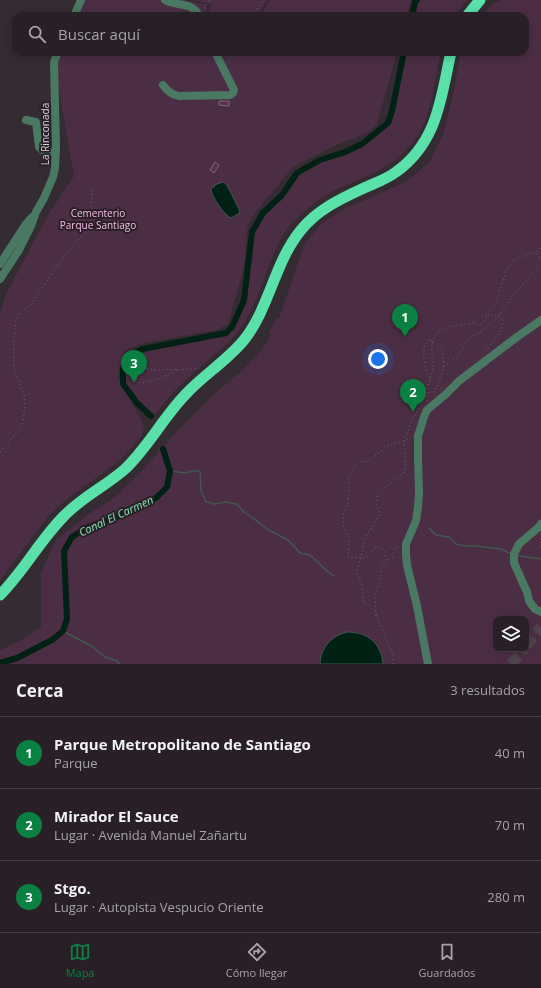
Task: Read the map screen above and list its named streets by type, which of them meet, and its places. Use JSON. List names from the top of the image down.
{
  "streets": {
    "street": ["La Rinconada"]
  },
  "water": ["Canal El Carmen"],
  "parks": ["Cementerio Parque Santiago"],
  "page": {
    "search": "Buscar aquí",
    "pins": ["1", "3", "2"],
    "heading": ["Cerca", "3 resultados"],
    "list": [
      {
        "mark": "1",
        "name": "Parque Metropolitano de Santiago",
        "note": "Parque",
        "value": "40 m"
      },
      {
        "mark": "2",
        "name": "Mirador El Sauce",
        "note": "Lugar · Avenida Manuel Zañartu",
        "value": "70 m"
      },
      {
        "mark": "3",
        "name": "Stgo.",
        "note": "Lugar · Autopista Vespucio Oriente",
        "value": "280 m"
      }
    ],
    "nav": ["Mapa", "Cómo llegar", "Guardados"]
  }
}
